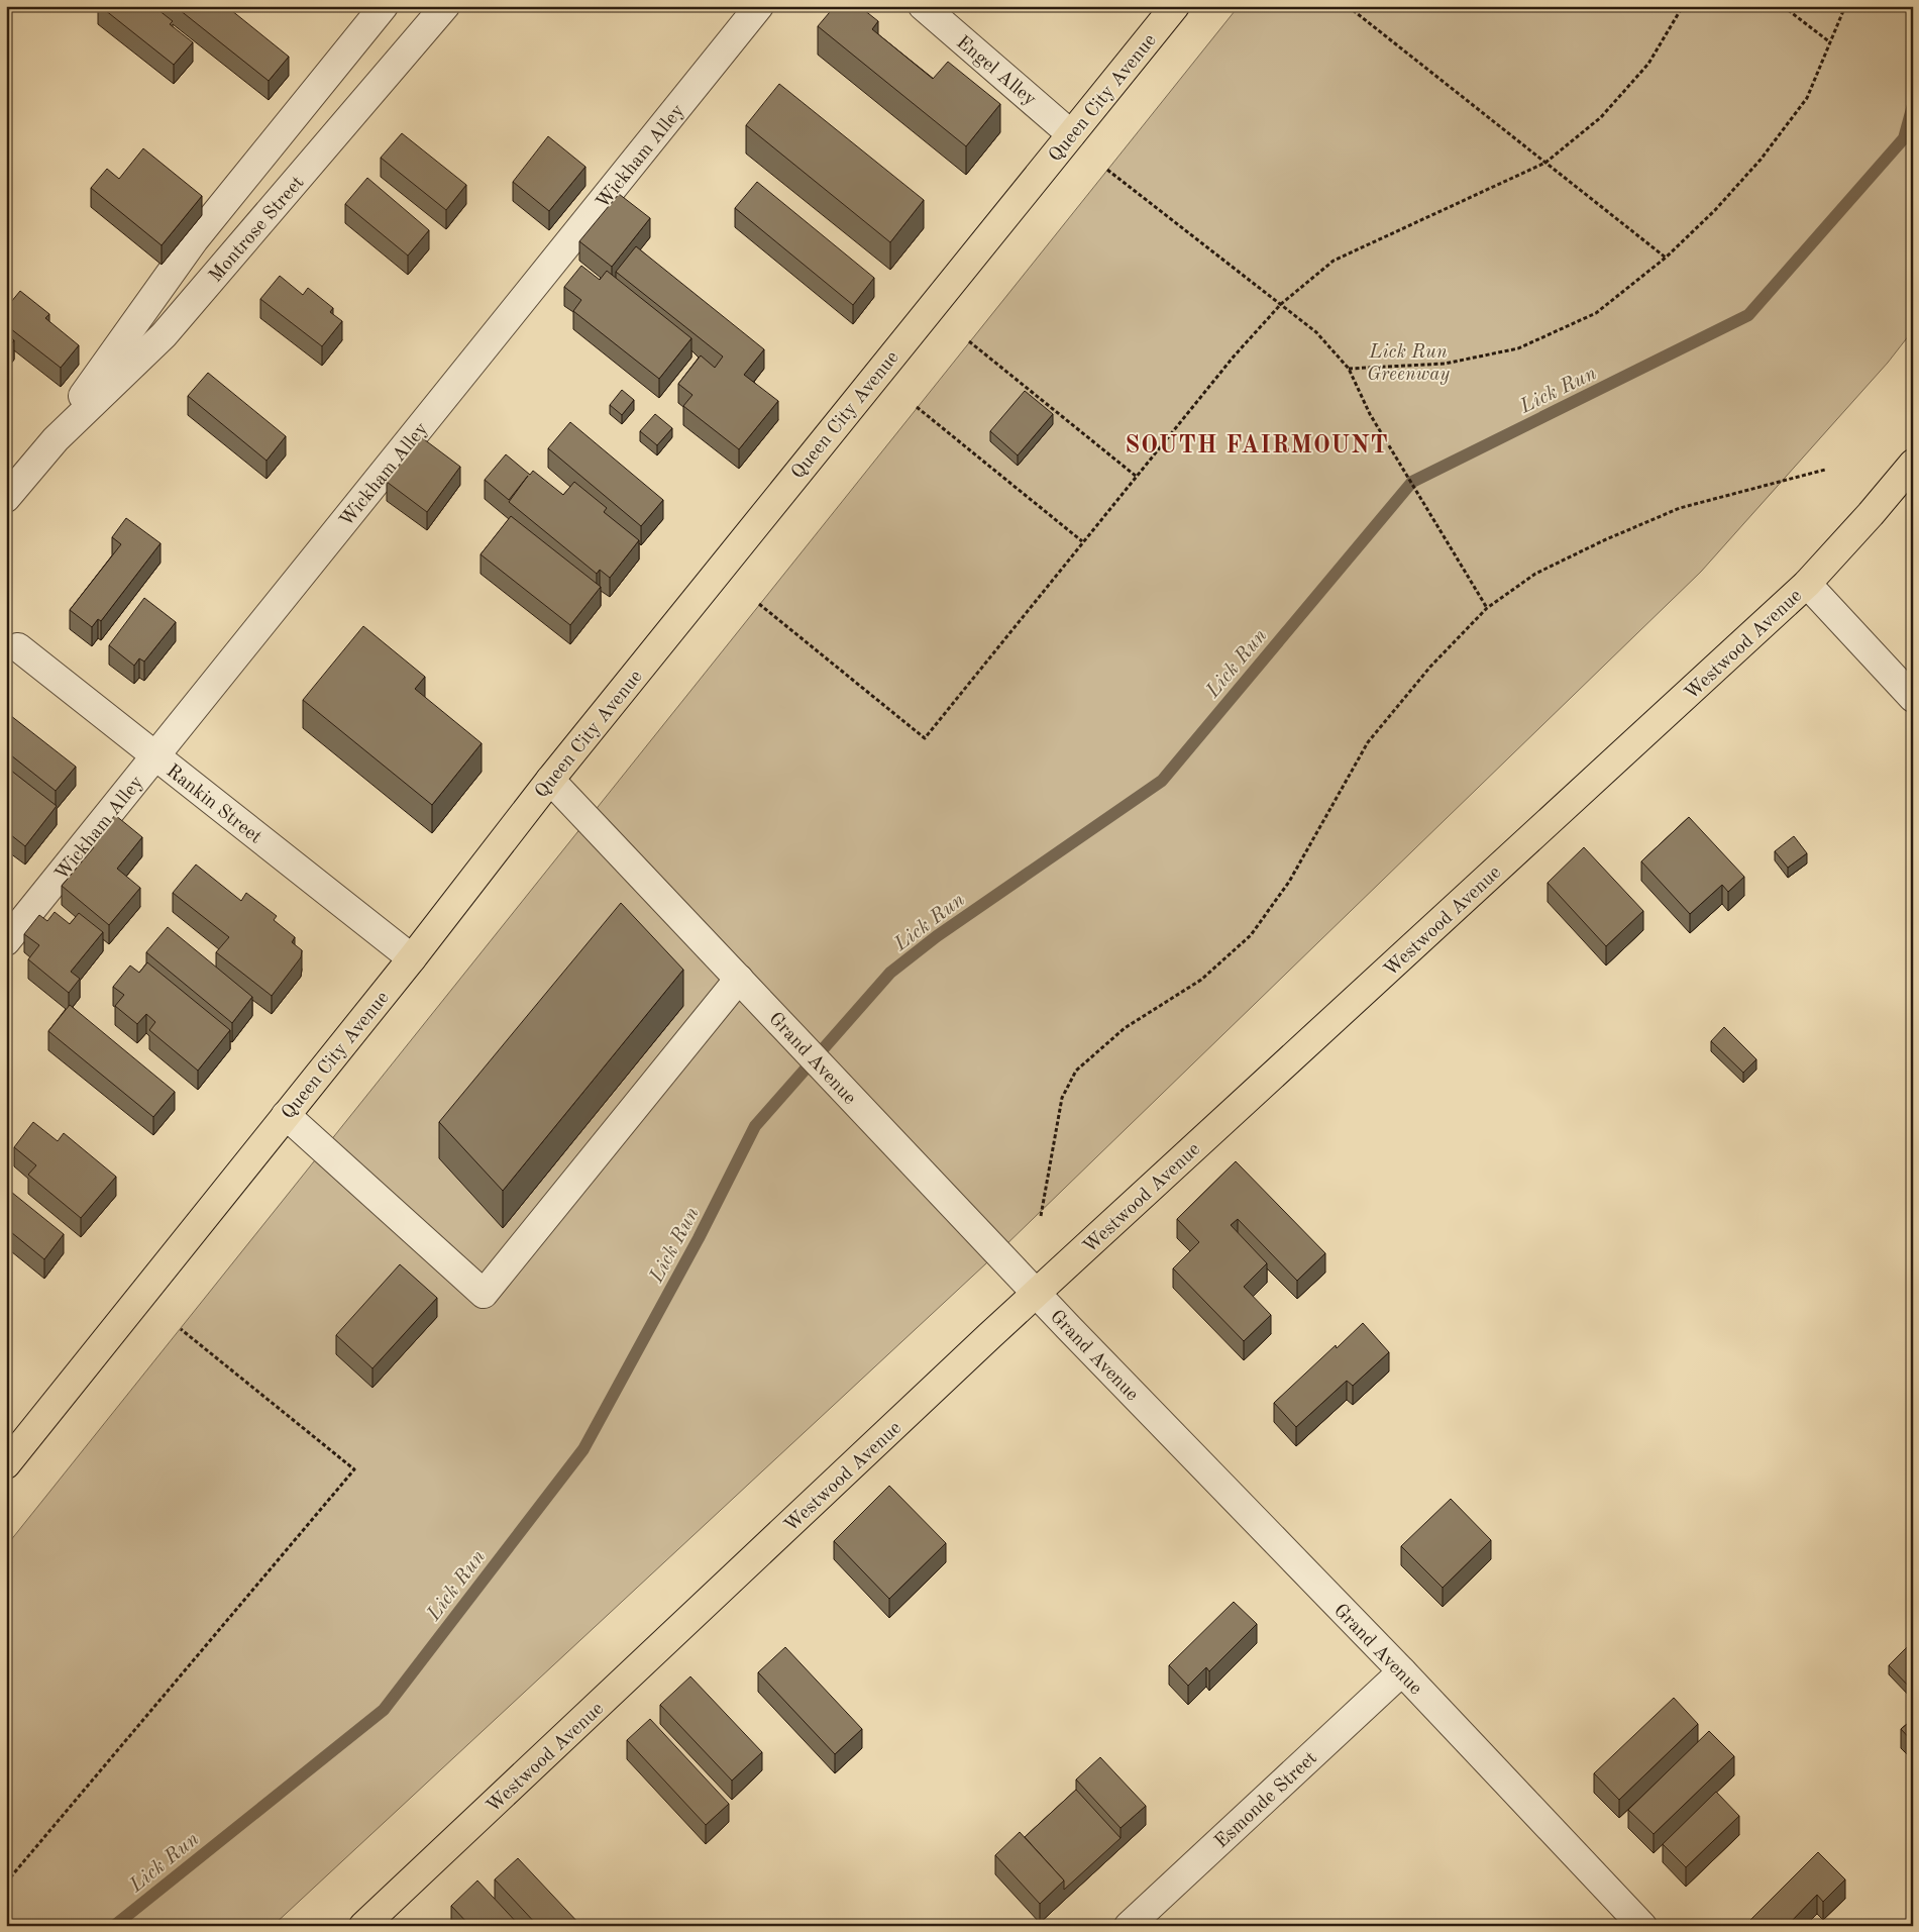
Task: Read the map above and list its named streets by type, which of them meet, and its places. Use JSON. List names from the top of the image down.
{
  "streets": {
    "main road": ["Queen City Avenue", "Westwood Avenue"],
    "street": [
      "Engel Alley",
      "Wickham Alley",
      "Montrose Street",
      "Rankin Street",
      "Grand Avenue",
      "Esmonde Street"
    ]
  },
  "crossings": [
    ["Engel Alley", "Queen City Avenue"],
    ["Queen City Avenue", "Rankin Street"],
    ["Queen City Avenue", "Grand Avenue"],
    ["Wickham Alley", "Rankin Street"],
    ["Westwood Avenue", "Grand Avenue"],
    ["Grand Avenue", "Esmonde Street"]
  ],
  "districts": ["SOUTH FAIRMOUNT"],
  "water": ["Lick Run"],
  "parks": ["Lick Run Greenway"]
}
